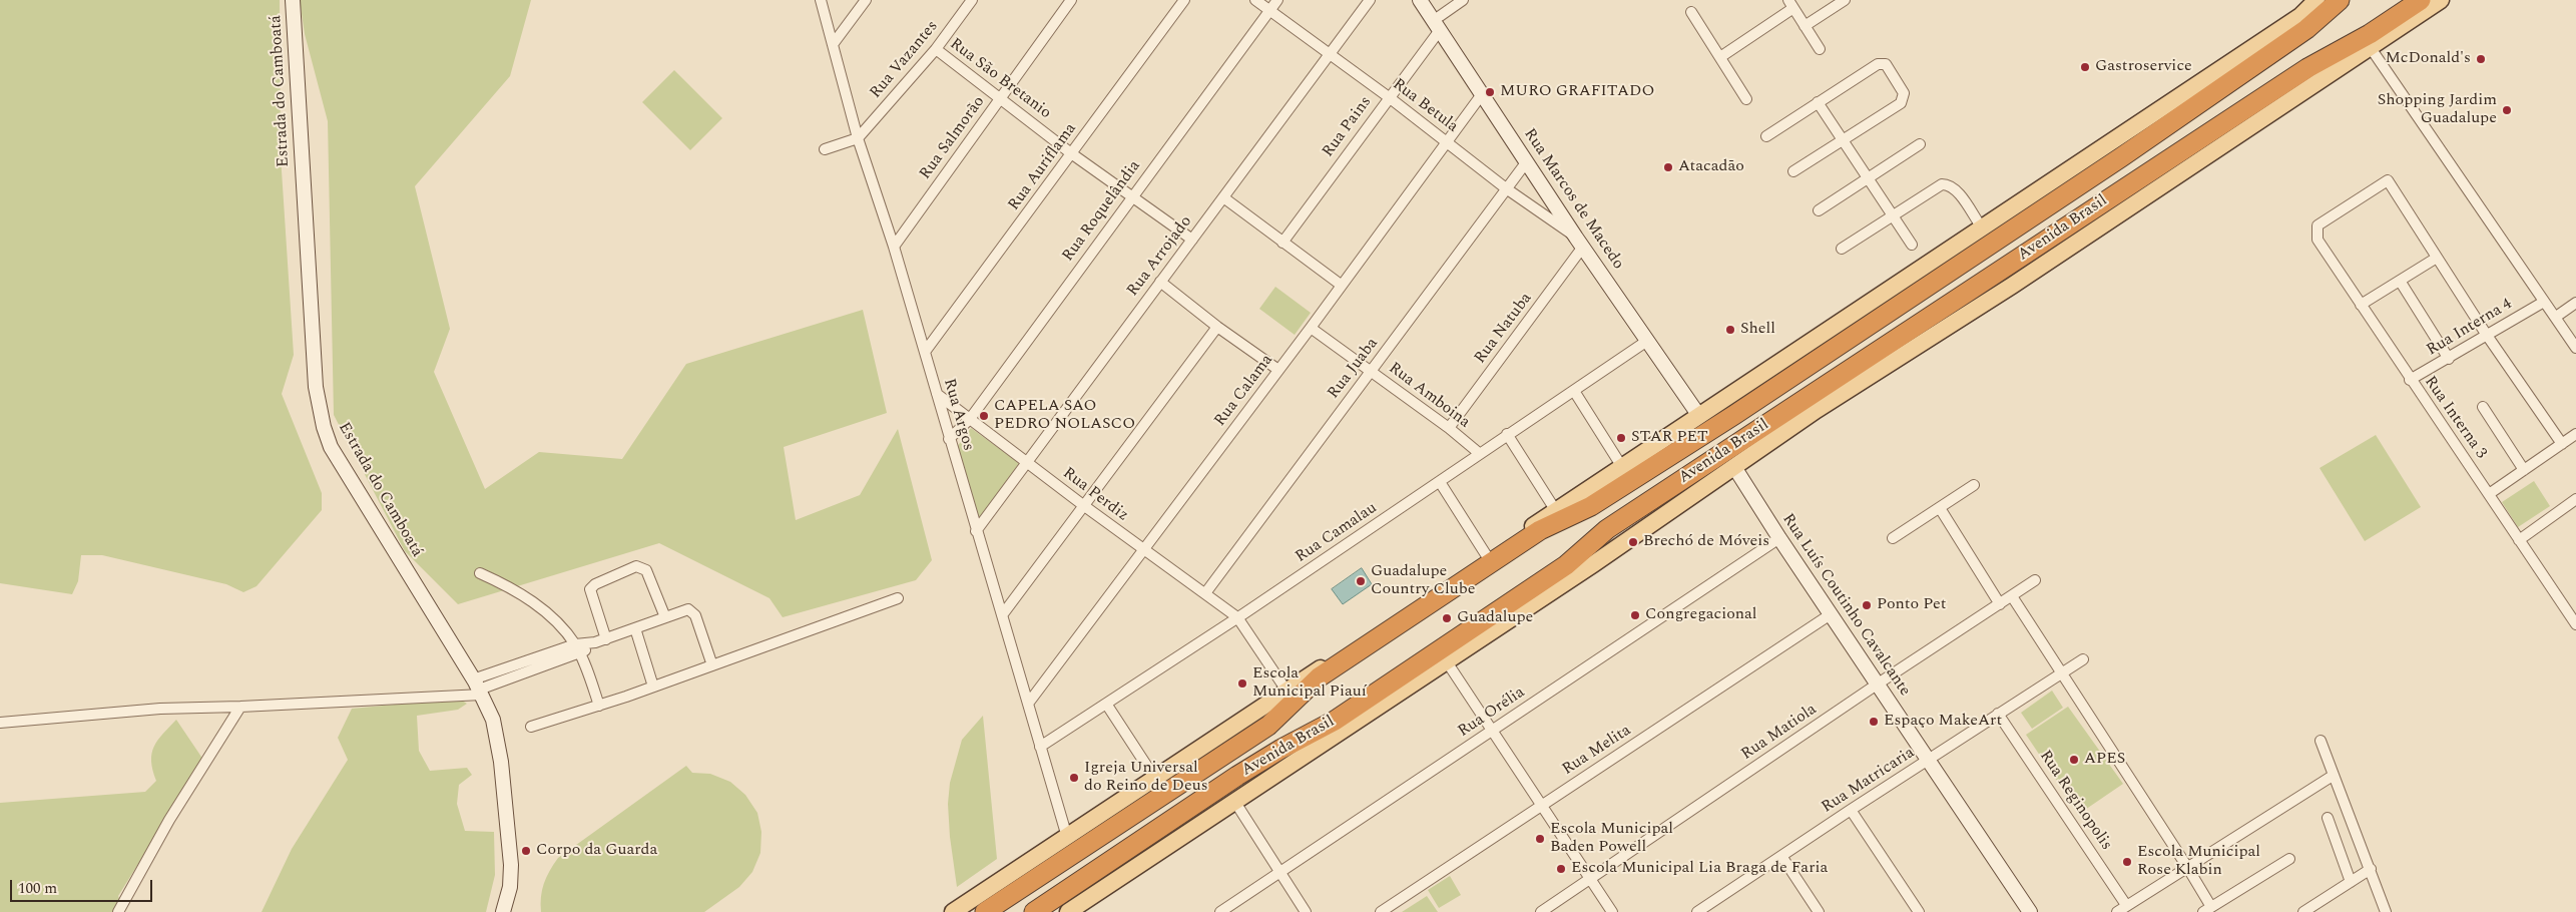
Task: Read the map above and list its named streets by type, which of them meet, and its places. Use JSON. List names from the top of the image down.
{
  "streets": {
    "highway": ["Avenida Brasil"],
    "main road": ["Estrada do Camboatá", "Rua Marcos de Macedo", "Rua Luís Coutinho Cavalcante"],
    "street": [
      "Rua Vazantes",
      "Rua São Bretanio",
      "Rua Betula",
      "Rua Pains",
      "Rua Salmorão",
      "Rua Auriflama",
      "Rua Roquelândia",
      "Rua Arrojado",
      "Rua Interna 4",
      "Rua Natuba",
      "Rua Juaba",
      "Rua Calama",
      "Rua Amboina",
      "Rua Argos",
      "Rua Interna 3",
      "Rua Perdiz",
      "Rua Camalau",
      "Rua Orélia",
      "Rua Matiola",
      "Rua Melita",
      "Rua Matricaria",
      "Rua Reginopolis"
    ]
  },
  "crossings": [
    ["Rua Vazantes", "Rua São Bretanio"],
    ["Rua Vazantes", "Rua Argos"],
    ["Rua São Bretanio", "Rua Salmorão"],
    ["Rua São Bretanio", "Rua Auriflama"],
    ["Rua São Bretanio", "Rua Roquelândia"],
    ["Rua São Bretanio", "Rua Arrojado"],
    ["Rua Betula", "Rua Pains"],
    ["Rua Betula", "Rua Marcos de Macedo"],
    ["Rua Betula", "Rua Roquelândia"],
    ["Rua Betula", "Rua Arrojado"],
    ["Rua Betula", "Rua Natuba"],
    ["Rua Betula", "Rua Juaba"],
    ["Rua Betula", "Rua Calama"],
    ["Rua Pains", "Rua Marcos de Macedo"],
    ["Rua Salmorão", "Rua Argos"],
    ["Rua Auriflama", "Rua Argos"],
    ["Rua Marcos de Macedo", "Rua Natuba"],
    ["Rua Marcos de Macedo", "Rua Juaba"],
    ["Rua Marcos de Macedo", "Rua Calama"],
    ["Rua Marcos de Macedo", "Rua Camalau"],
    ["Rua Roquelândia", "Rua Argos"],
    ["Rua Roquelândia", "Rua Perdiz"],
    ["Avenida Brasil", "Rua Luís Coutinho Cavalcante"],
    ["Rua Arrojado", "Rua Argos"],
    ["Rua Arrojado", "Rua Perdiz"],
    ["Rua Interna 4", "Rua Interna 3"],
    ["Rua Natuba", "Rua Amboina"],
    ["Rua Juaba", "Rua Amboina"],
    ["Rua Juaba", "Rua Perdiz"],
    ["Rua Calama", "Rua Amboina"],
    ["Rua Calama", "Rua Argos"],
    ["Rua Calama", "Rua Perdiz"],
    ["Rua Amboina", "Rua Camalau"],
    ["Rua Argos", "Rua Perdiz"],
    ["Rua Argos", "Rua Camalau"],
    ["Rua Perdiz", "Rua Camalau"],
    ["Rua Luís Coutinho Cavalcante", "Rua Orélia"],
    ["Rua Luís Coutinho Cavalcante", "Rua Matiola"],
    ["Rua Luís Coutinho Cavalcante", "Rua Melita"],
    ["Rua Luís Coutinho Cavalcante", "Rua Matricaria"],
    ["Rua Matricaria", "Rua Reginopolis"]
  ],
  "places": [
    "McDonald's",
    "Gastroservice",
    "MURO GRAFITADO",
    "Shopping Jardim Guadalupe",
    "Atacadão",
    "Shell",
    "CAPELA SAO PEDRO NOLASCO",
    "STAR PET",
    "Brechó de Móveis",
    "Guadalupe Country Clube",
    "Ponto Pet",
    "Congregacional",
    "Guadalupe",
    "Escola Municipal Piauí",
    "Espaço MakeArt",
    "APES",
    "Igreja Universal do Reino de Deus",
    "Escola Municipal Baden Powell",
    "Corpo da Guarda",
    "Escola Municipal Rose Klabin",
    "Escola Municipal Lia Braga de Faria"
  ],
  "scale_bar": "100 m"
}
